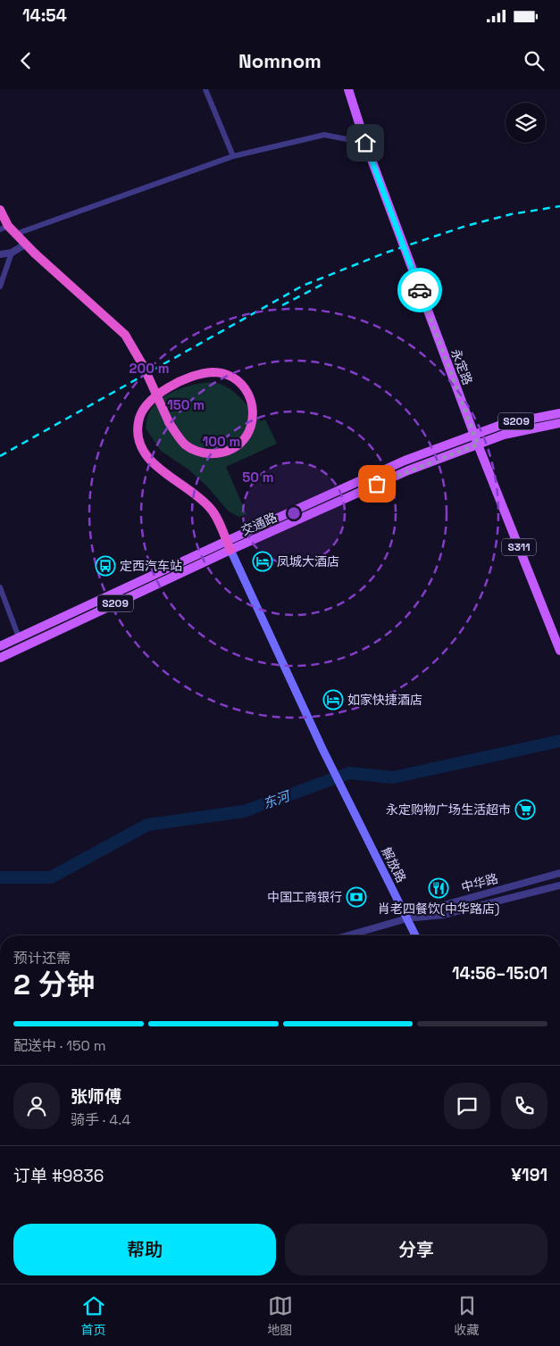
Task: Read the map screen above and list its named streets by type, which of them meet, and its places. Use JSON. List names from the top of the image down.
{
  "streets": {
    "main road": [
      "永定路",
      "S209",
      "交通路",
      "S311",
      "解放路"
    ],
    "street": ["中华路"]
  },
  "crossings": [
    ["永定路", "交通路"],
    ["交通路", "解放路"],
    ["解放路", "中华路"]
  ],
  "water": ["东河"],
  "places": {
    "hotel": ["凤城大酒店", "如家快捷酒店"],
    "bus stop": ["定西汽车站"],
    "supermarket": ["永定购物广场生活超市"],
    "restaurant": ["肖老四餐饮(中华路店)"],
    "bank": ["中国工商银行"]
  },
  "page": {
    "status": "14:54",
    "header": "Nomnom",
    "heading": ["2 分钟", "预计还需", "14:56–15:01"],
    "panel": [
      "张师傅",
      "骑手 · 4.4",
      "订单 #9836",
      "¥191"
    ],
    "bar": "配送中 · 150 m",
    "buttons": ["帮助", "分享"],
    "tabs": ["首页", "地图", "收藏"]
  },
  "rings": [
    "200 m",
    "150 m",
    "100 m",
    "50 m"
  ]
}
